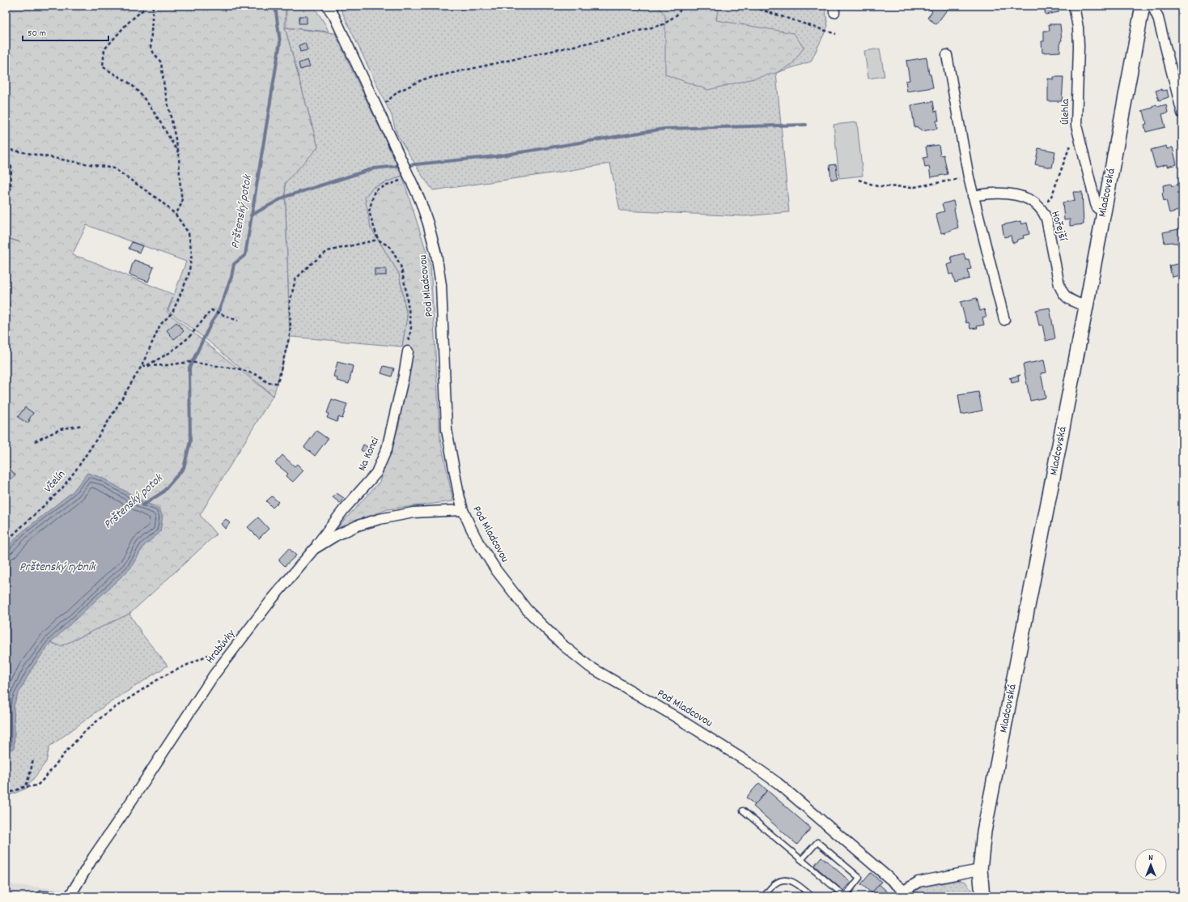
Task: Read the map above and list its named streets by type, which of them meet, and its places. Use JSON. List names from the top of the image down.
{
  "streets": {
    "street": [
      "Úlehla",
      "Mladcovská",
      "Hořejší",
      "Pod Mladcovou",
      "Na Konci",
      "Hrabůvky"
    ],
    "path": ["Včelín"]
  },
  "crossings": [
    ["Úlehla", "Mladcovská"],
    ["Mladcovská", "Hořejší"],
    ["Pod Mladcovou", "Hrabůvky"],
    ["Na Konci", "Hrabůvky"]
  ],
  "water": ["Prštenský potok", "Prštenský rybník"],
  "scale_bar": "50 m",
  "north": "top"
}
